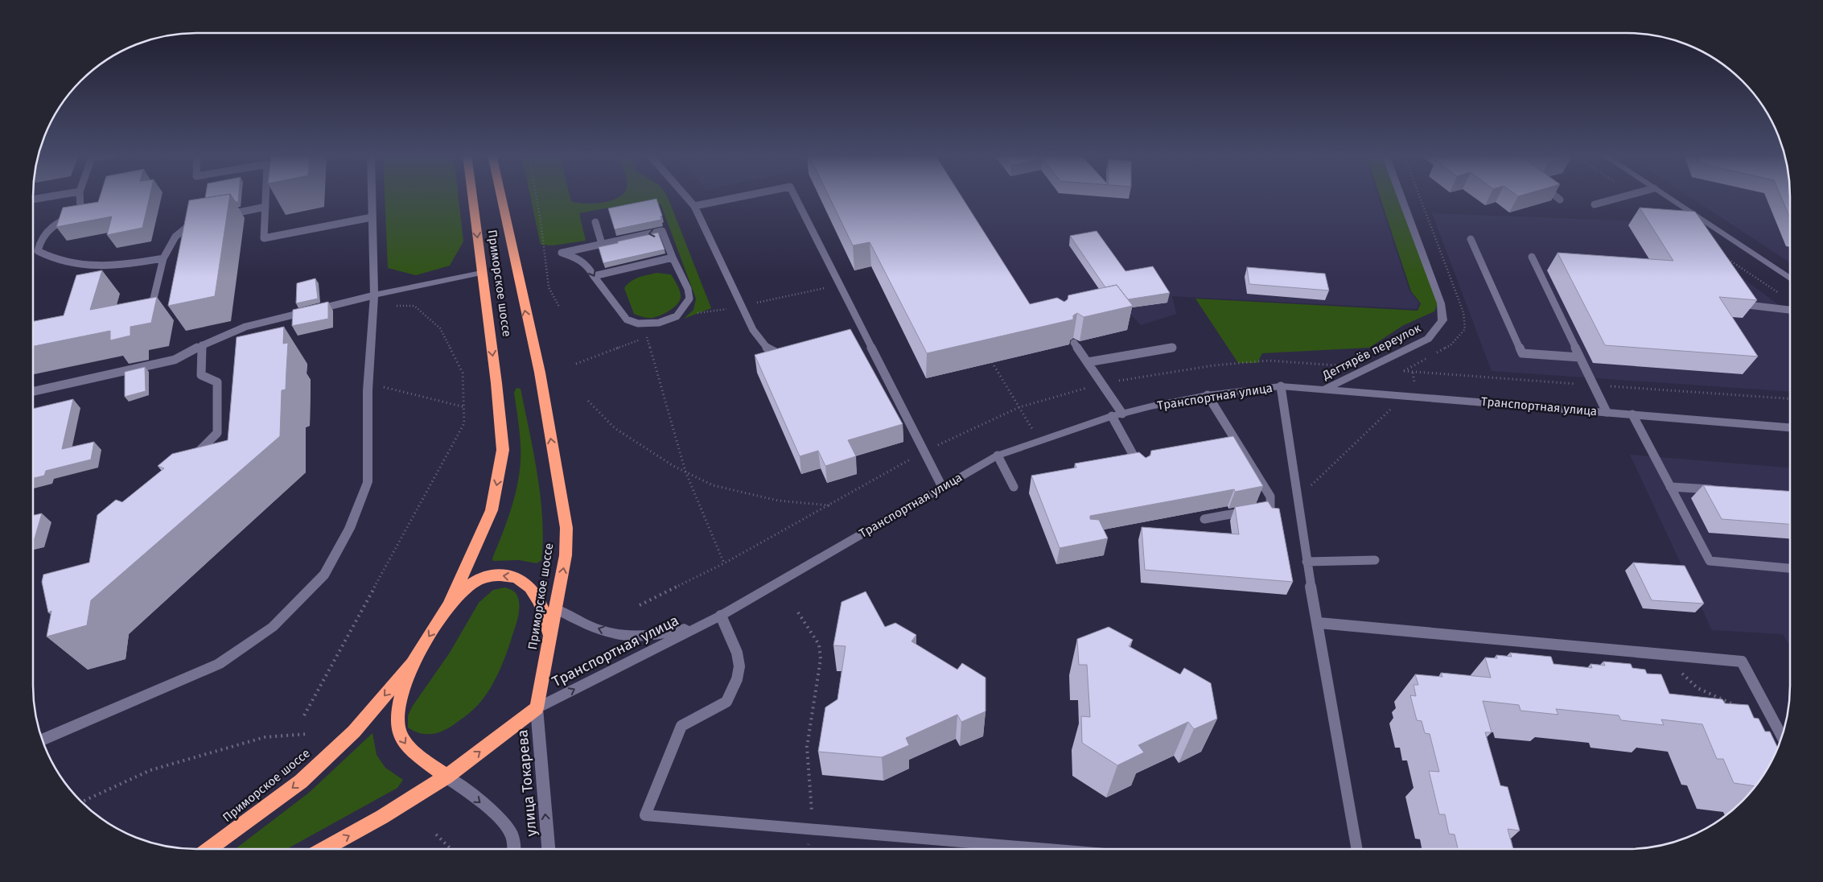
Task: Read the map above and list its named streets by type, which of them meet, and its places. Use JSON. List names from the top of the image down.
{
  "streets": {
    "highway": ["Приморское шоссе"],
    "street": ["Дегтярёв переулок", "Транспортная улица", "улица Токарева"]
  },
  "crossings": [
    ["Приморское шоссе", "Транспортная улица"],
    ["Приморское шоссе", "улица Токарева"],
    ["Дегтярёв переулок", "Транспортная улица"],
    ["Транспортная улица", "улица Токарева"]
  ]
}
